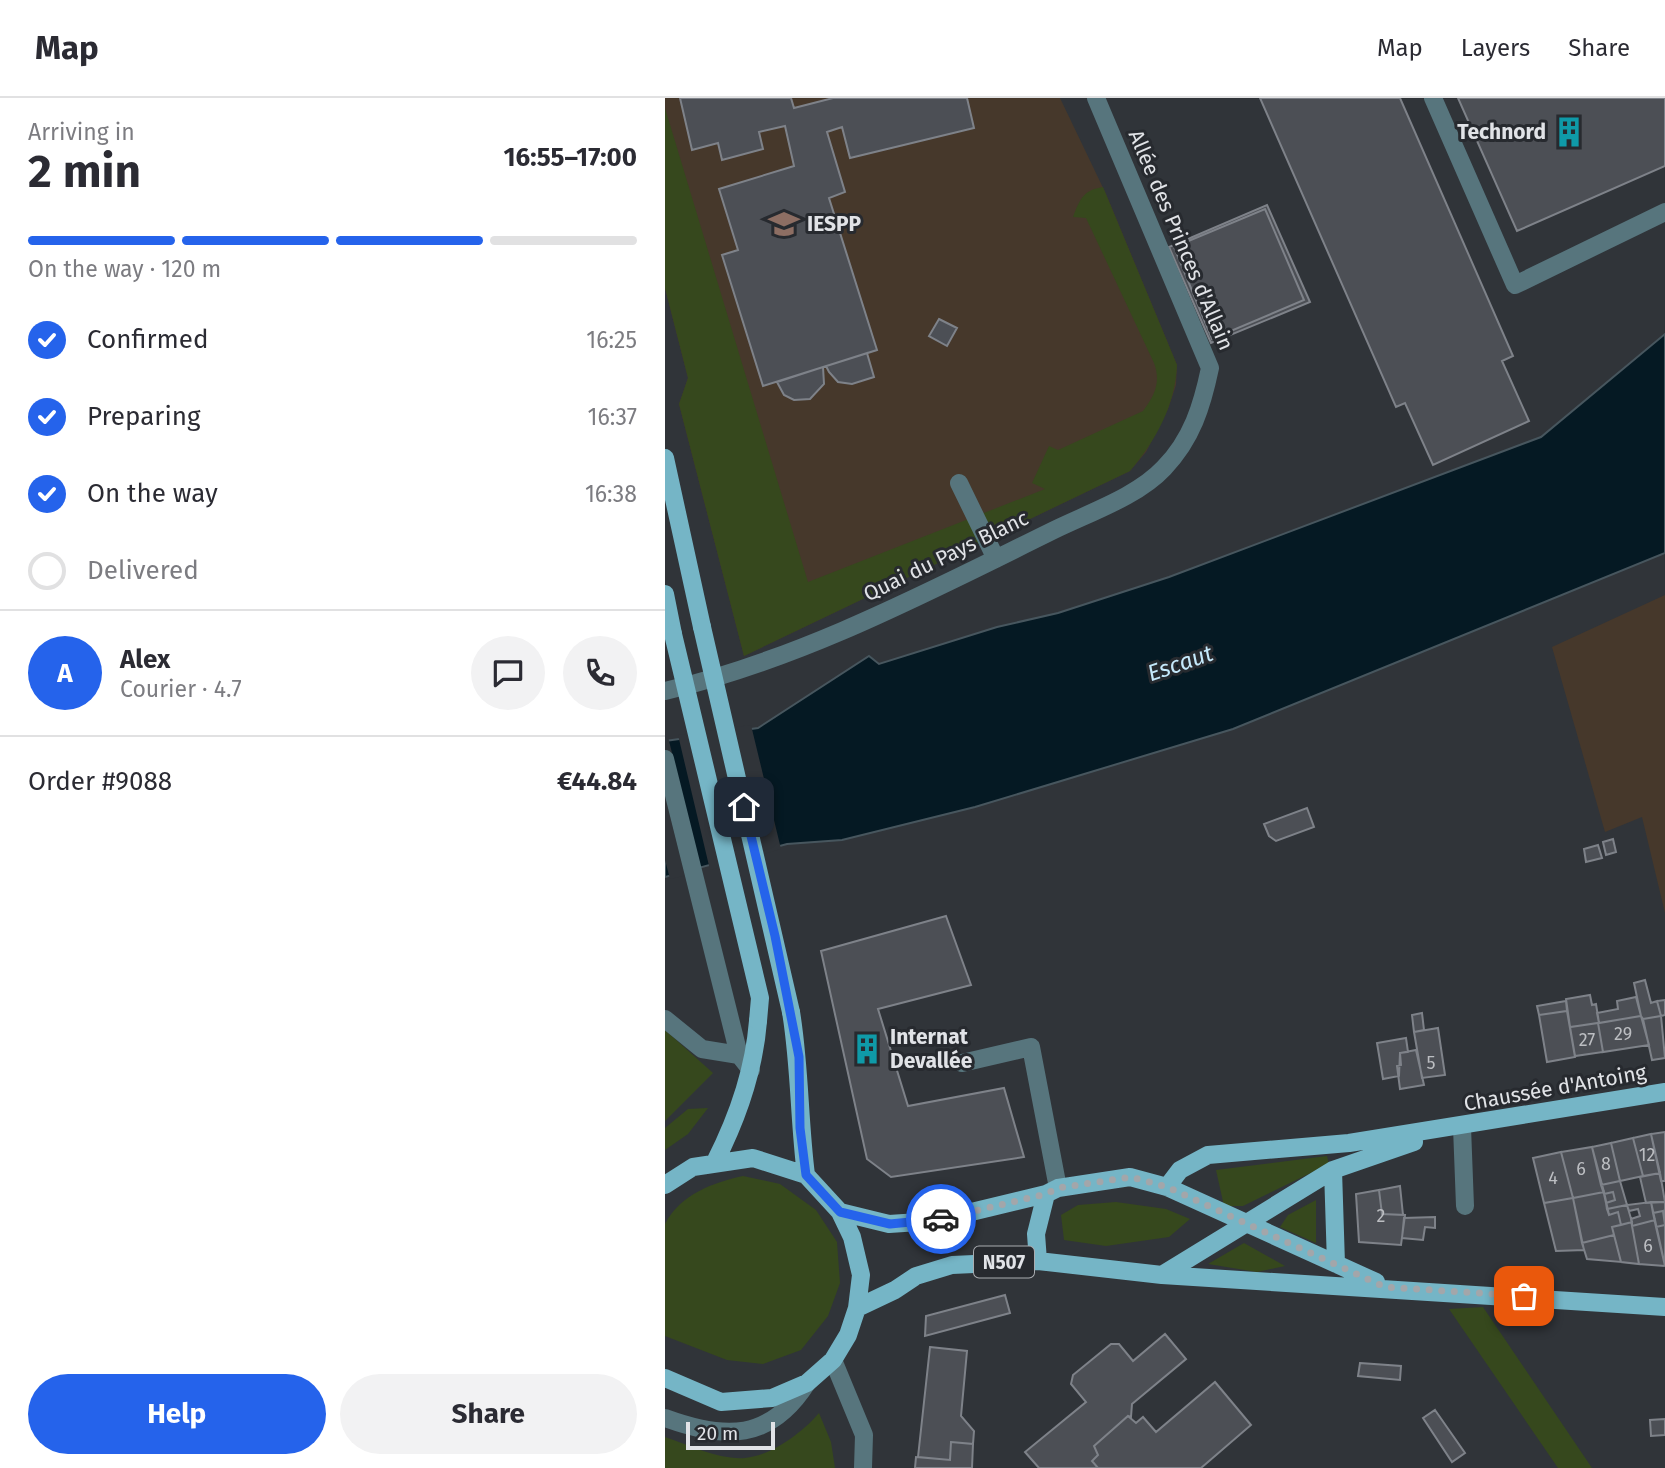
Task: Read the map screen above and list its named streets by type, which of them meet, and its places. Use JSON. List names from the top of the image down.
{
  "streets": {
    "main road": ["Chaussée d'Antoing", "N507"],
    "street": ["Allée des Princes d'Allain", "Quai du Pays Blanc"]
  },
  "crossings": [
    ["Allée des Princes d'Allain", "Quai du Pays Blanc"]
  ],
  "water": ["Escaut"],
  "places": {
    "building": ["Technord", "Internat Devallée"],
    "school or university": ["IESPP"]
  },
  "house_numbers": [
    "29",
    "27",
    "5",
    "12",
    "8",
    "6",
    "4",
    "2",
    "6"
  ],
  "scale_bar": "20 m",
  "page": {
    "header": "Map",
    "nav": ["Map", "Layers", "Share"],
    "heading": ["2 min", "Arriving in", "16:55–17:00"],
    "panel": [
      "Alex",
      "Courier · 4.7",
      "Order #9088",
      "€44.84"
    ],
    "bar": "On the way · 120 m",
    "list": [
      ["Confirmed", "16:25"],
      ["Preparing", "16:37"],
      ["On the way", "16:38"],
      "Delivered"
    ],
    "round": "A",
    "buttons": ["Help", "Share"],
    "scale": "20 m"
  }
}
